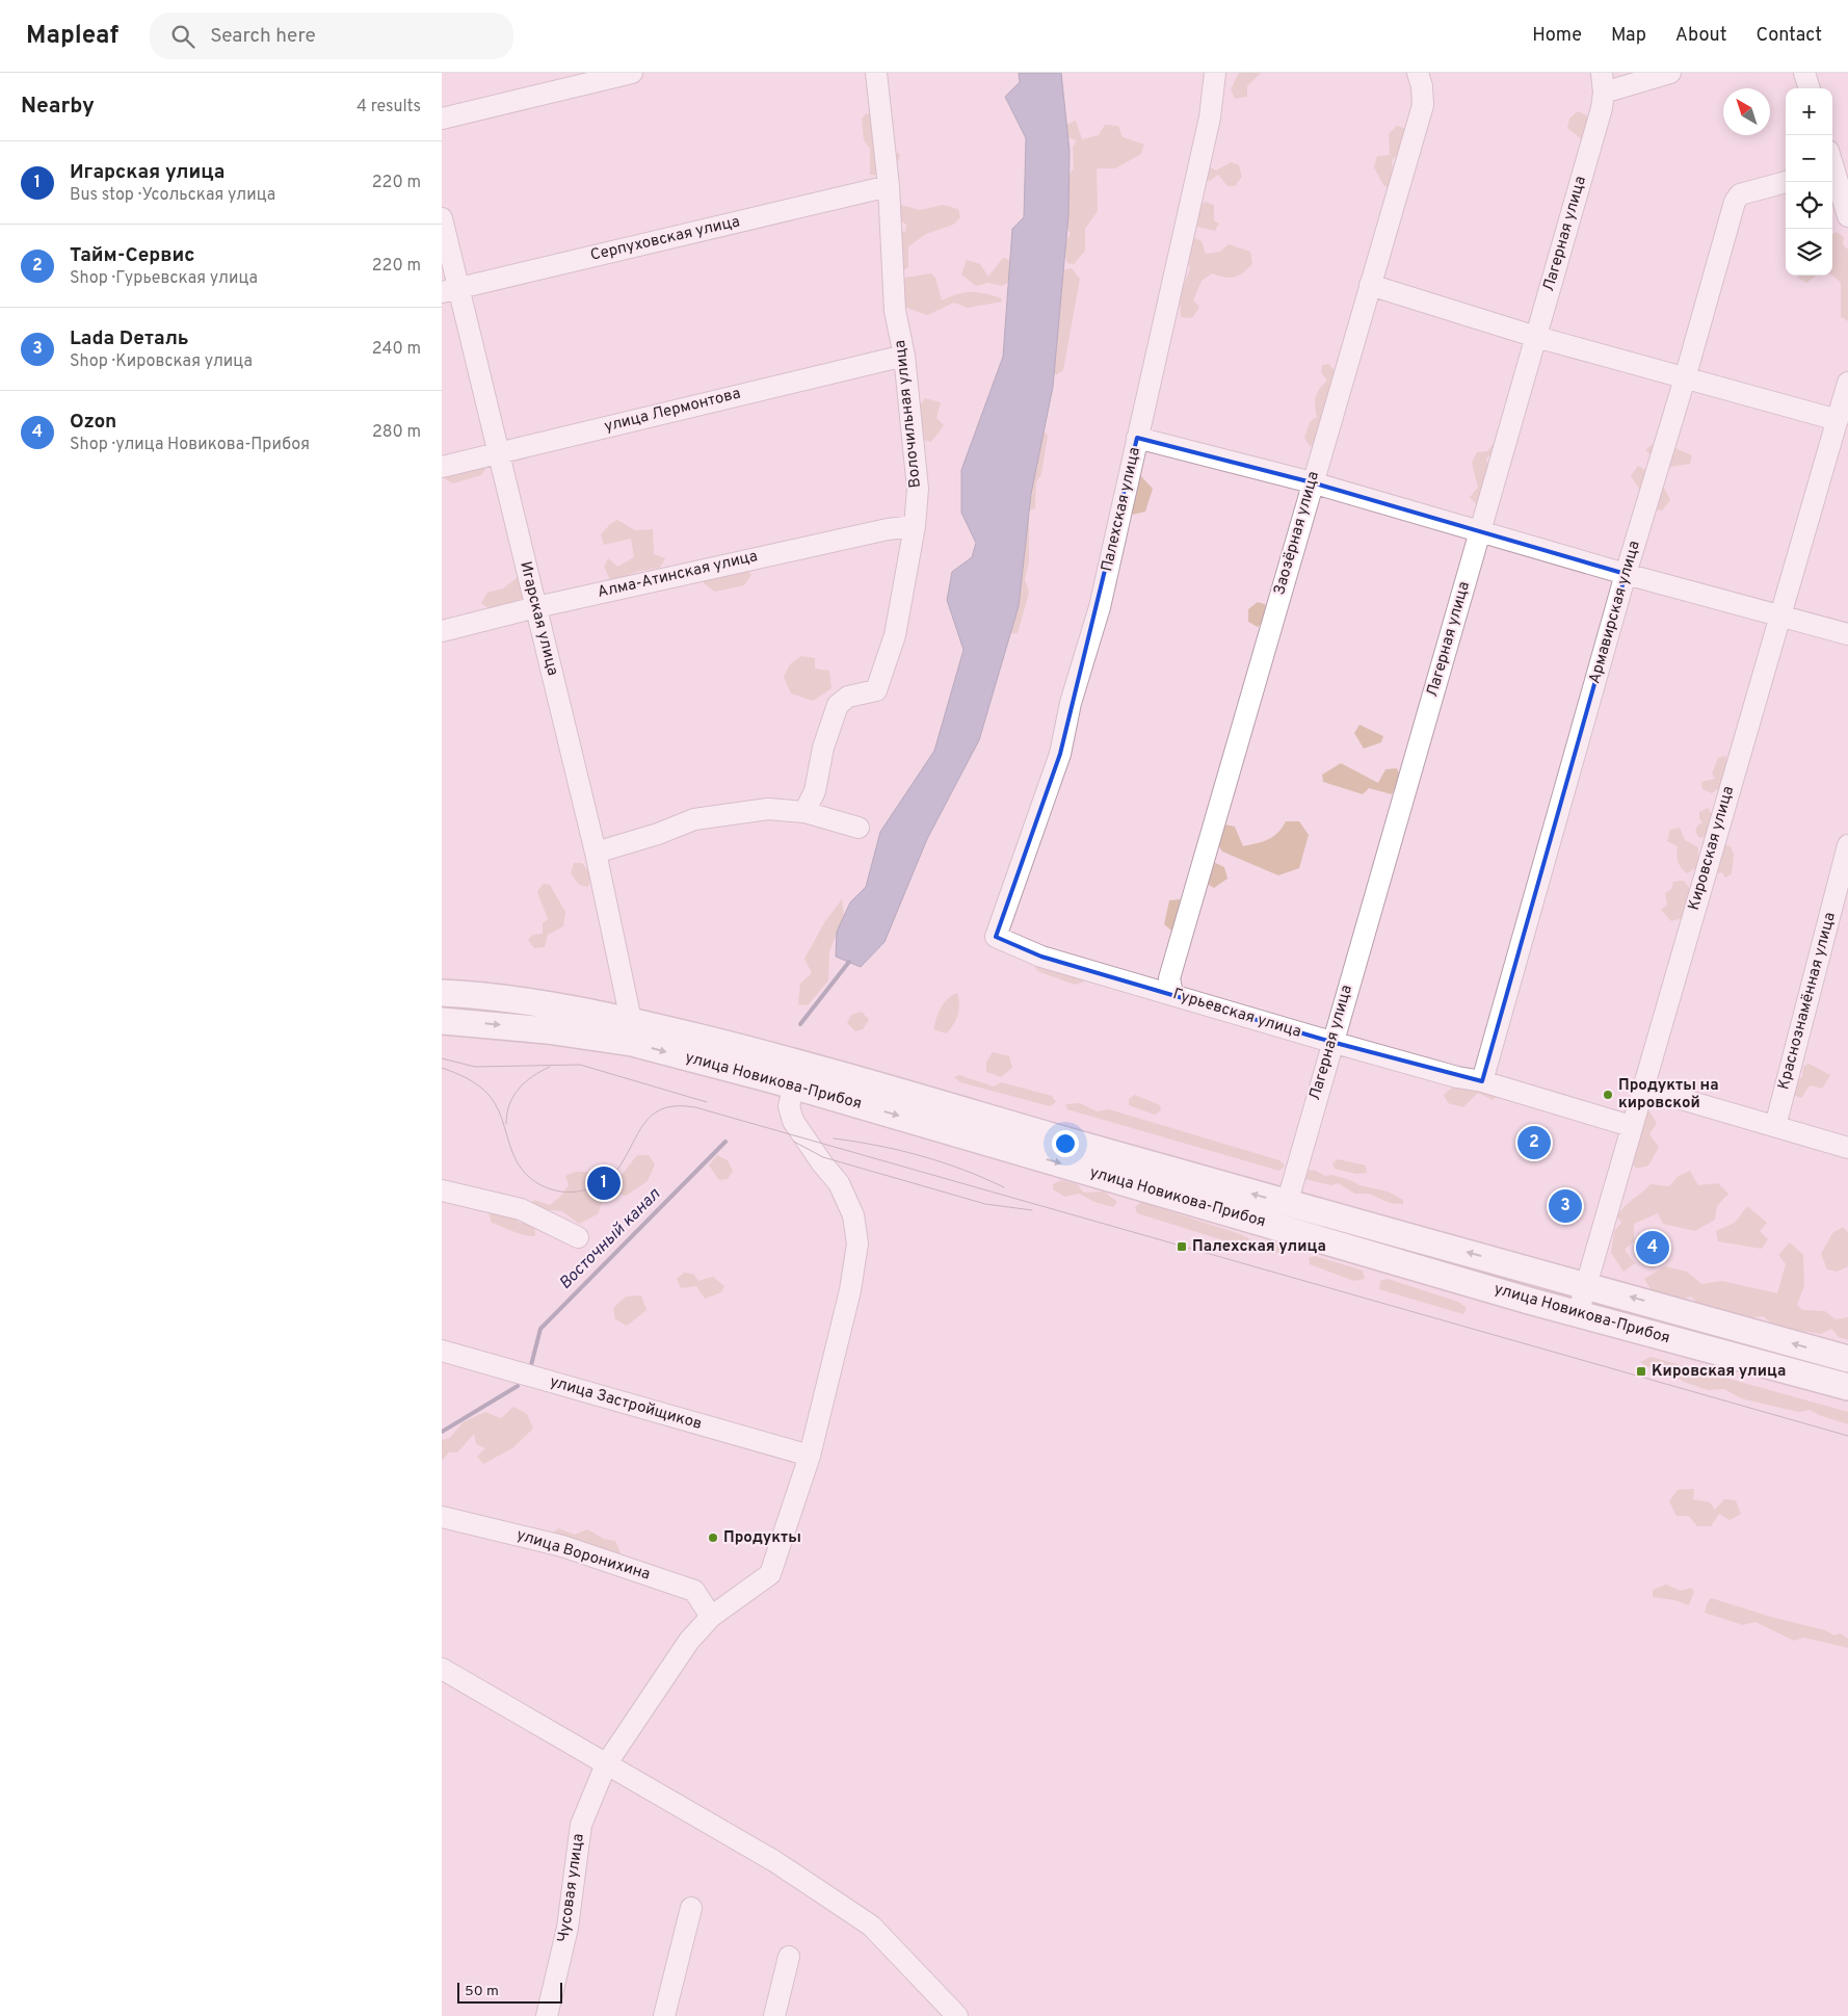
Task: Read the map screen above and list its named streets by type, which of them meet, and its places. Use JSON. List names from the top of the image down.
{
  "streets": {
    "main road": ["улица Новикова-Прибоя"],
    "street": [
      "Лагерная улица",
      "Серпуховская улица",
      "улица Лермонтова",
      "Волочильная улица",
      "Палехская улица",
      "Заозёрная улица",
      "Алма-Атинская улица",
      "Армавирская улица",
      "Игарская улица",
      "Кировская улица",
      "Краснознамённая улица",
      "Гурьевская улица",
      "улица Застройщиков",
      "улица Воронихина",
      "Чусовая улица"
    ]
  },
  "crossings": [
    ["Лагерная улица", "Гурьевская улица"],
    ["Лагерная улица", "улица Новикова-Прибоя"],
    ["Серпуховская улица", "Волочильная улица"],
    ["Серпуховская улица", "Игарская улица"],
    ["улица Лермонтова", "Волочильная улица"],
    ["улица Лермонтова", "Игарская улица"],
    ["Волочильная улица", "Алма-Атинская улица"],
    ["Палехская улица", "Гурьевская улица"],
    ["Заозёрная улица", "Гурьевская улица"],
    ["Алма-Атинская улица", "Игарская улица"],
    ["Армавирская улица", "Гурьевская улица"],
    ["Игарская улица", "улица Новикова-Прибоя"],
    ["Кировская улица", "Гурьевская улица"],
    ["Кировская улица", "улица Новикова-Прибоя"],
    ["улица Новикова-Прибоя", "Чусовая улица"],
    ["улица Застройщиков", "Чусовая улица"],
    ["улица Воронихина", "Чусовая улица"]
  ],
  "water": ["Восточный канал"],
  "places": {
    "other": ["Продукты на кировской", "Продукты"],
    "transit": ["Палехская улица", "Кировская улица"]
  },
  "scale_bar": "50 m",
  "north": "top left",
  "page": {
    "header": "Mapleaf",
    "search": "Search here",
    "nav": [
      "Home",
      "Map",
      "About",
      "Contact"
    ],
    "heading": ["Nearby", "4 results"],
    "map_buttons": ["+", "−"],
    "list": [
      {
        "mark": "1",
        "name": "Игарская улица",
        "note": "Bus stop · Усольская улица",
        "value": "220 m"
      },
      {
        "mark": "2",
        "name": "Тайм-Сервис",
        "note": "Shop · Гурьевская улица",
        "value": "220 m"
      },
      {
        "mark": "3",
        "name": "Lada Dеталь",
        "note": "Shop · Кировская улица",
        "value": "240 m"
      },
      {
        "mark": "4",
        "name": "Ozon",
        "note": "Shop · улица Новикова-Прибоя",
        "value": "280 m"
      }
    ],
    "pins": [
      "2",
      "1",
      "3",
      "4"
    ],
    "scale": "50 m"
  }
}
